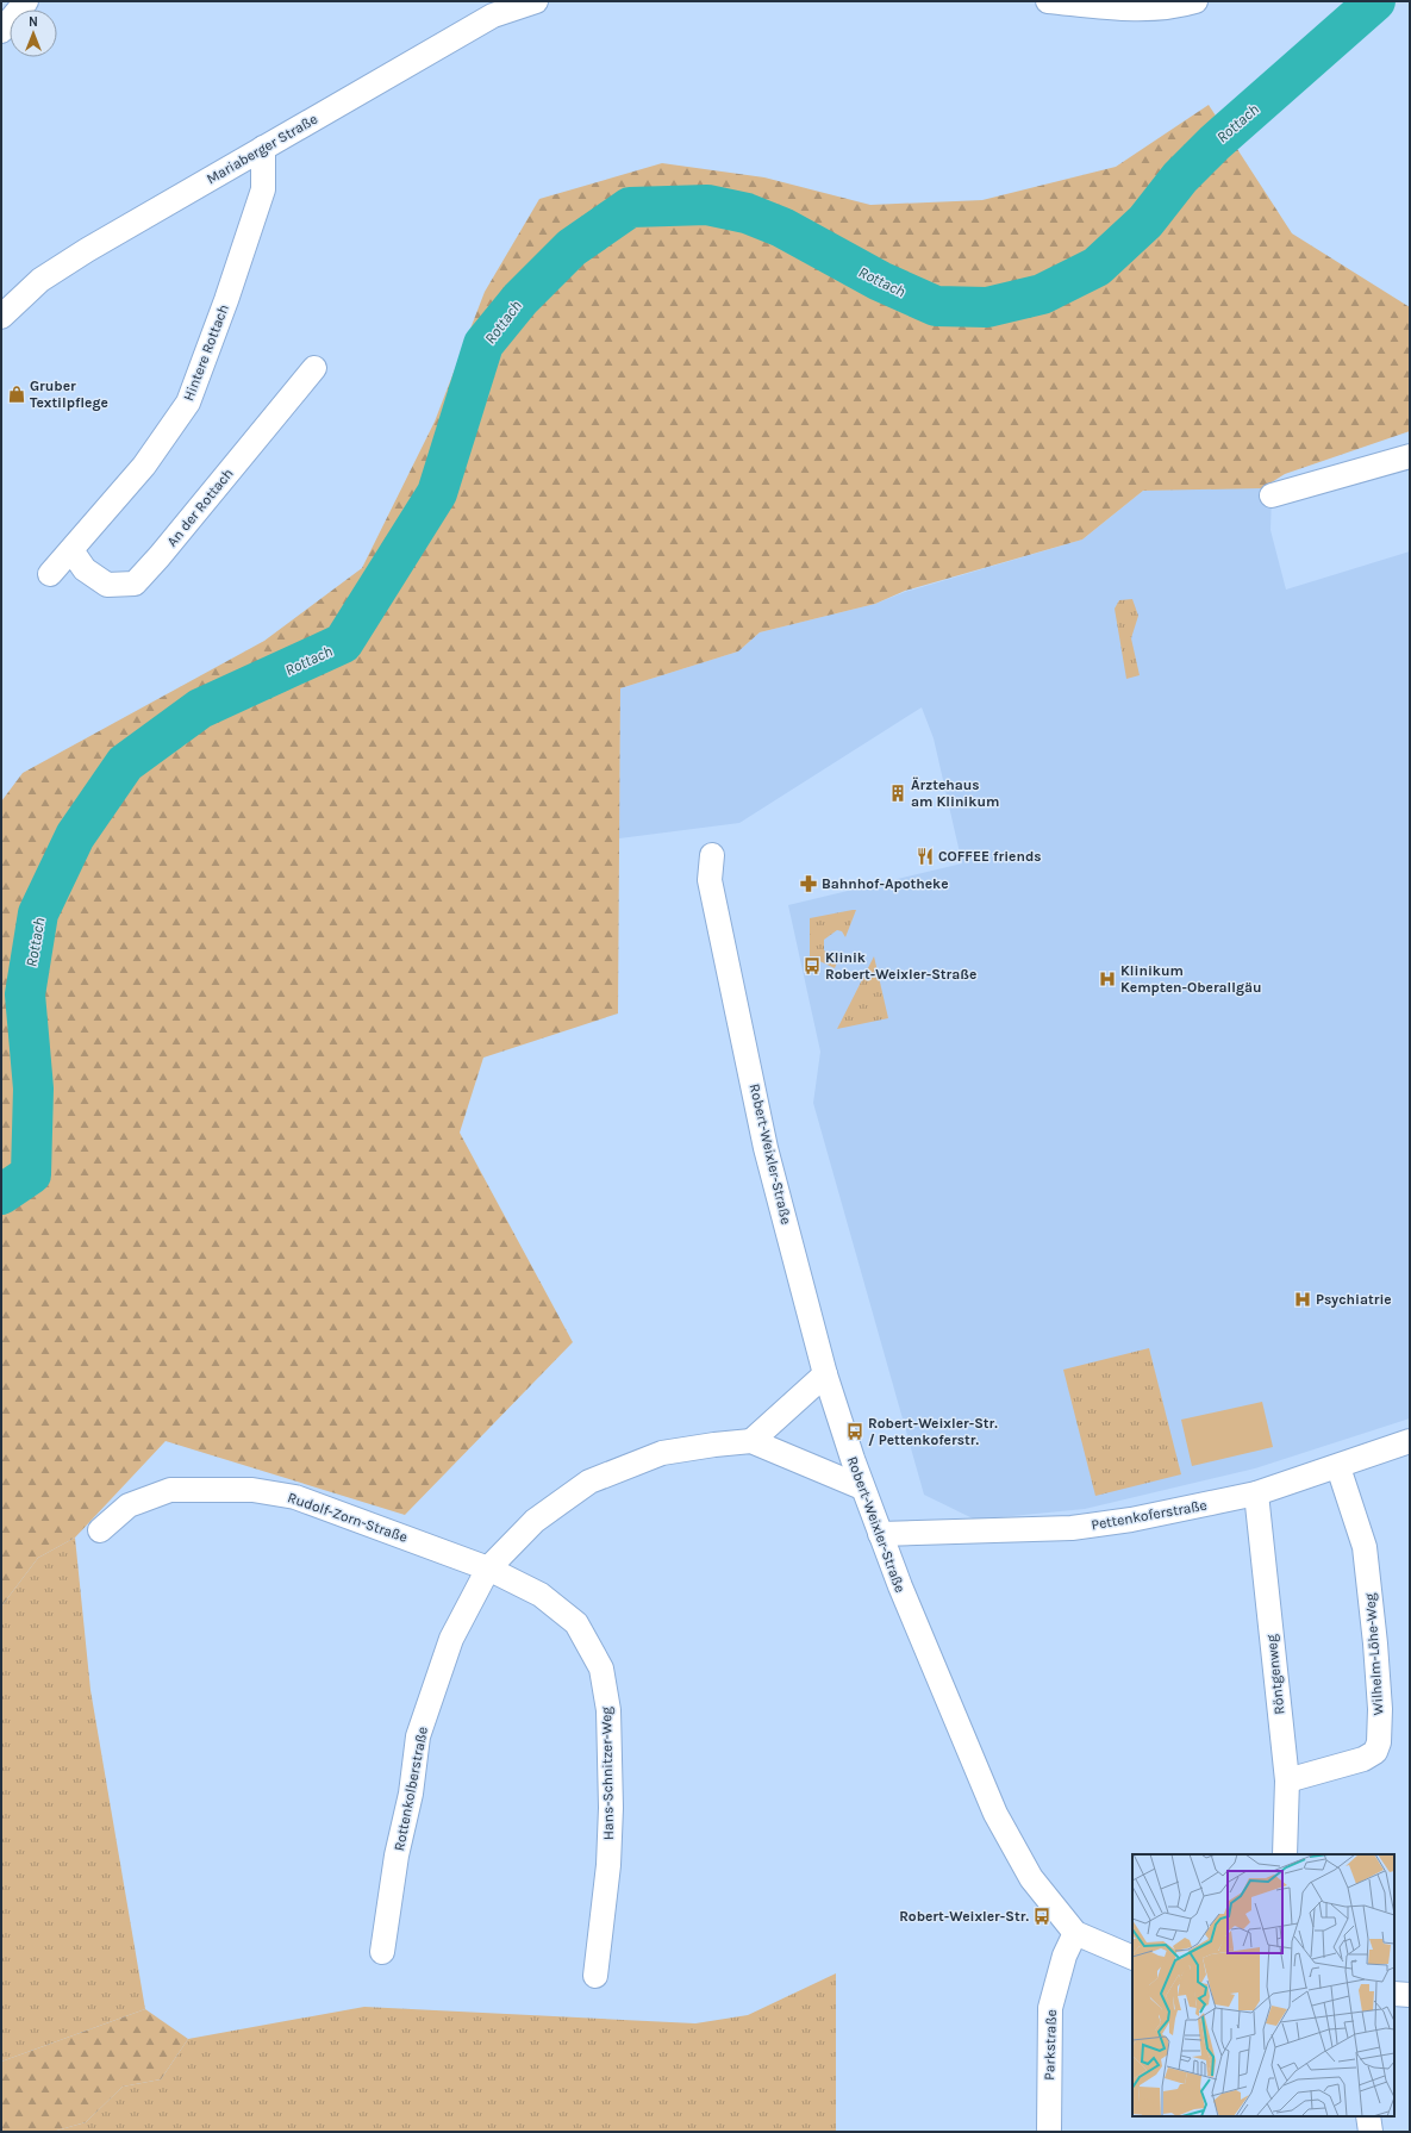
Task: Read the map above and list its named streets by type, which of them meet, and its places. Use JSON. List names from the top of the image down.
{
  "streets": {
    "street": [
      "Mariaberger Straße",
      "Hintere Rottach",
      "An der Rottach",
      "Robert-Weixler-Straße",
      "Pettenkoferstraße",
      "Rudolf-Zorn-Straße",
      "Wilhelm-Löhe-Weg",
      "Röntgenweg",
      "Hans-Schnitzer-Weg",
      "Rottenkolberstraße",
      "Parkstraße"
    ]
  },
  "crossings": [
    ["Mariaberger Straße", "Hintere Rottach"],
    ["Hintere Rottach", "An der Rottach"],
    ["Robert-Weixler-Straße", "Pettenkoferstraße"],
    ["Robert-Weixler-Straße", "Parkstraße"],
    ["Pettenkoferstraße", "Wilhelm-Löhe-Weg"],
    ["Pettenkoferstraße", "Röntgenweg"],
    ["Rudolf-Zorn-Straße", "Hans-Schnitzer-Weg"],
    ["Rudolf-Zorn-Straße", "Rottenkolberstraße"],
    ["Wilhelm-Löhe-Weg", "Röntgenweg"],
    ["Hans-Schnitzer-Weg", "Rottenkolberstraße"]
  ],
  "water": ["Rottach"],
  "places": {
    "shop": ["Gruber Textilpflege"],
    "building": ["Ärztehaus am Klinikum"],
    "restaurant": ["COFFEE friends"],
    "pharmacy": ["Bahnhof-Apotheke"],
    "bus stop": ["Klinik Robert-Weixler-Straße", "Robert-Weixler-Str. / Pettenkoferstr.", "Robert-Weixler-Str."],
    "hospital": ["Klinikum Kempten-Oberallgäu", "Psychiatrie"]
  },
  "north": "top"
}
